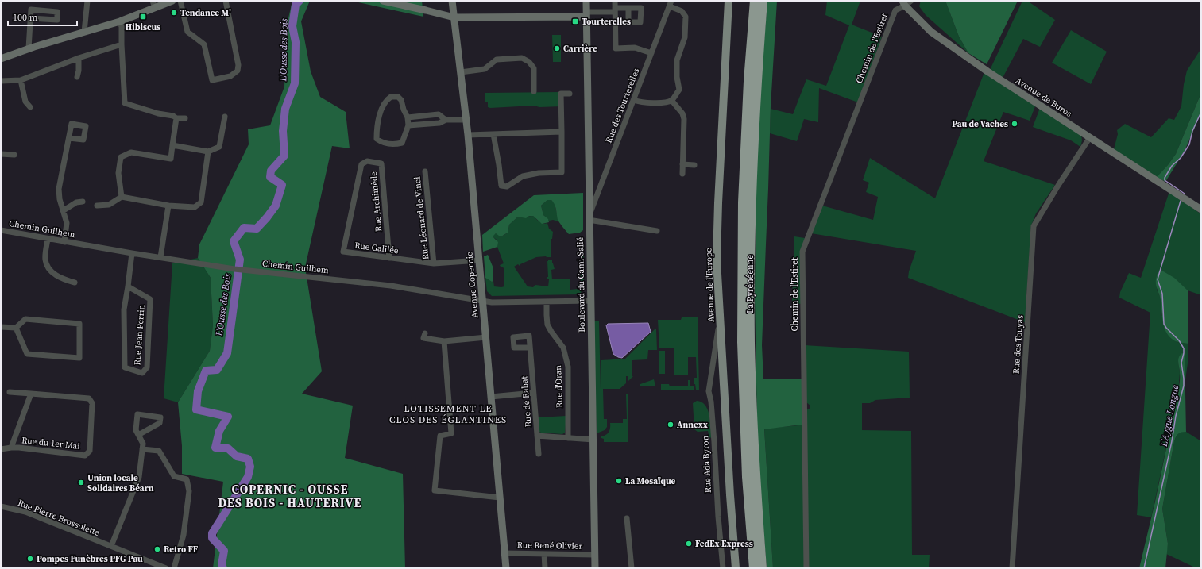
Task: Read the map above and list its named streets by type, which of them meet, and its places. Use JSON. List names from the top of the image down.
{
  "streets": {
    "highway": ["La Pyrénéenne"],
    "main road": ["Avenue de l'Europe"],
    "street": [
      "Chemin de l'Estiret",
      "Avenue de Buros",
      "Rue des Tourterelles",
      "Rue Archimède",
      "Rue Léonard de Vinci",
      "Chemin Guilhem",
      "Rue Galilée",
      "Avenue Copernic",
      "Boulevard du Cami-Salié",
      "Rue Jean Perrin",
      "Rue des Touyas",
      "Rue d'Oran",
      "Rue de Rabat",
      "Rue du 1er Mai",
      "Rue Ada Byron",
      "Rue Pierre Brossolette",
      "Rue René Olivier"
    ]
  },
  "crossings": [
    ["Chemin de l'Estiret", "Avenue de Buros"],
    ["Avenue de Buros", "Rue des Touyas"],
    ["Rue des Tourterelles", "Boulevard du Cami-Salié"],
    ["Rue Archimède", "Rue Galilée"],
    ["Rue Léonard de Vinci", "Rue Galilée"],
    ["Chemin Guilhem", "Avenue Copernic"],
    ["Chemin Guilhem", "Boulevard du Cami-Salié"],
    ["Chemin Guilhem", "Rue Jean Perrin"],
    ["Chemin Guilhem", "Rue d'Oran"],
    ["Rue Galilée", "Avenue Copernic"],
    ["Avenue Copernic", "Rue René Olivier"],
    ["Boulevard du Cami-Salié", "Rue René Olivier"],
    ["Avenue de l'Europe", "Rue Ada Byron"]
  ],
  "districts": ["LOTISSEMENT LE CLOS DES ÉGLANTINES", "COPERNIC - OUSSE DES BOIS - HAUTERIVE"],
  "water": ["L'Ousse des Bois", "L'Aygue Longue"],
  "places": {
    "other": [
      "Tendance M'",
      "Carrière",
      "Pau de Vaches",
      "Annexx",
      "La Mosaïque",
      "Union locale Solidaires Béarn",
      "FedEx Express",
      "Retro FF",
      "Pompes Funèbres PFG Pau"
    ],
    "transit": ["Hibiscus", "Tourterelles"]
  },
  "scale_bar": "100 m"
}
